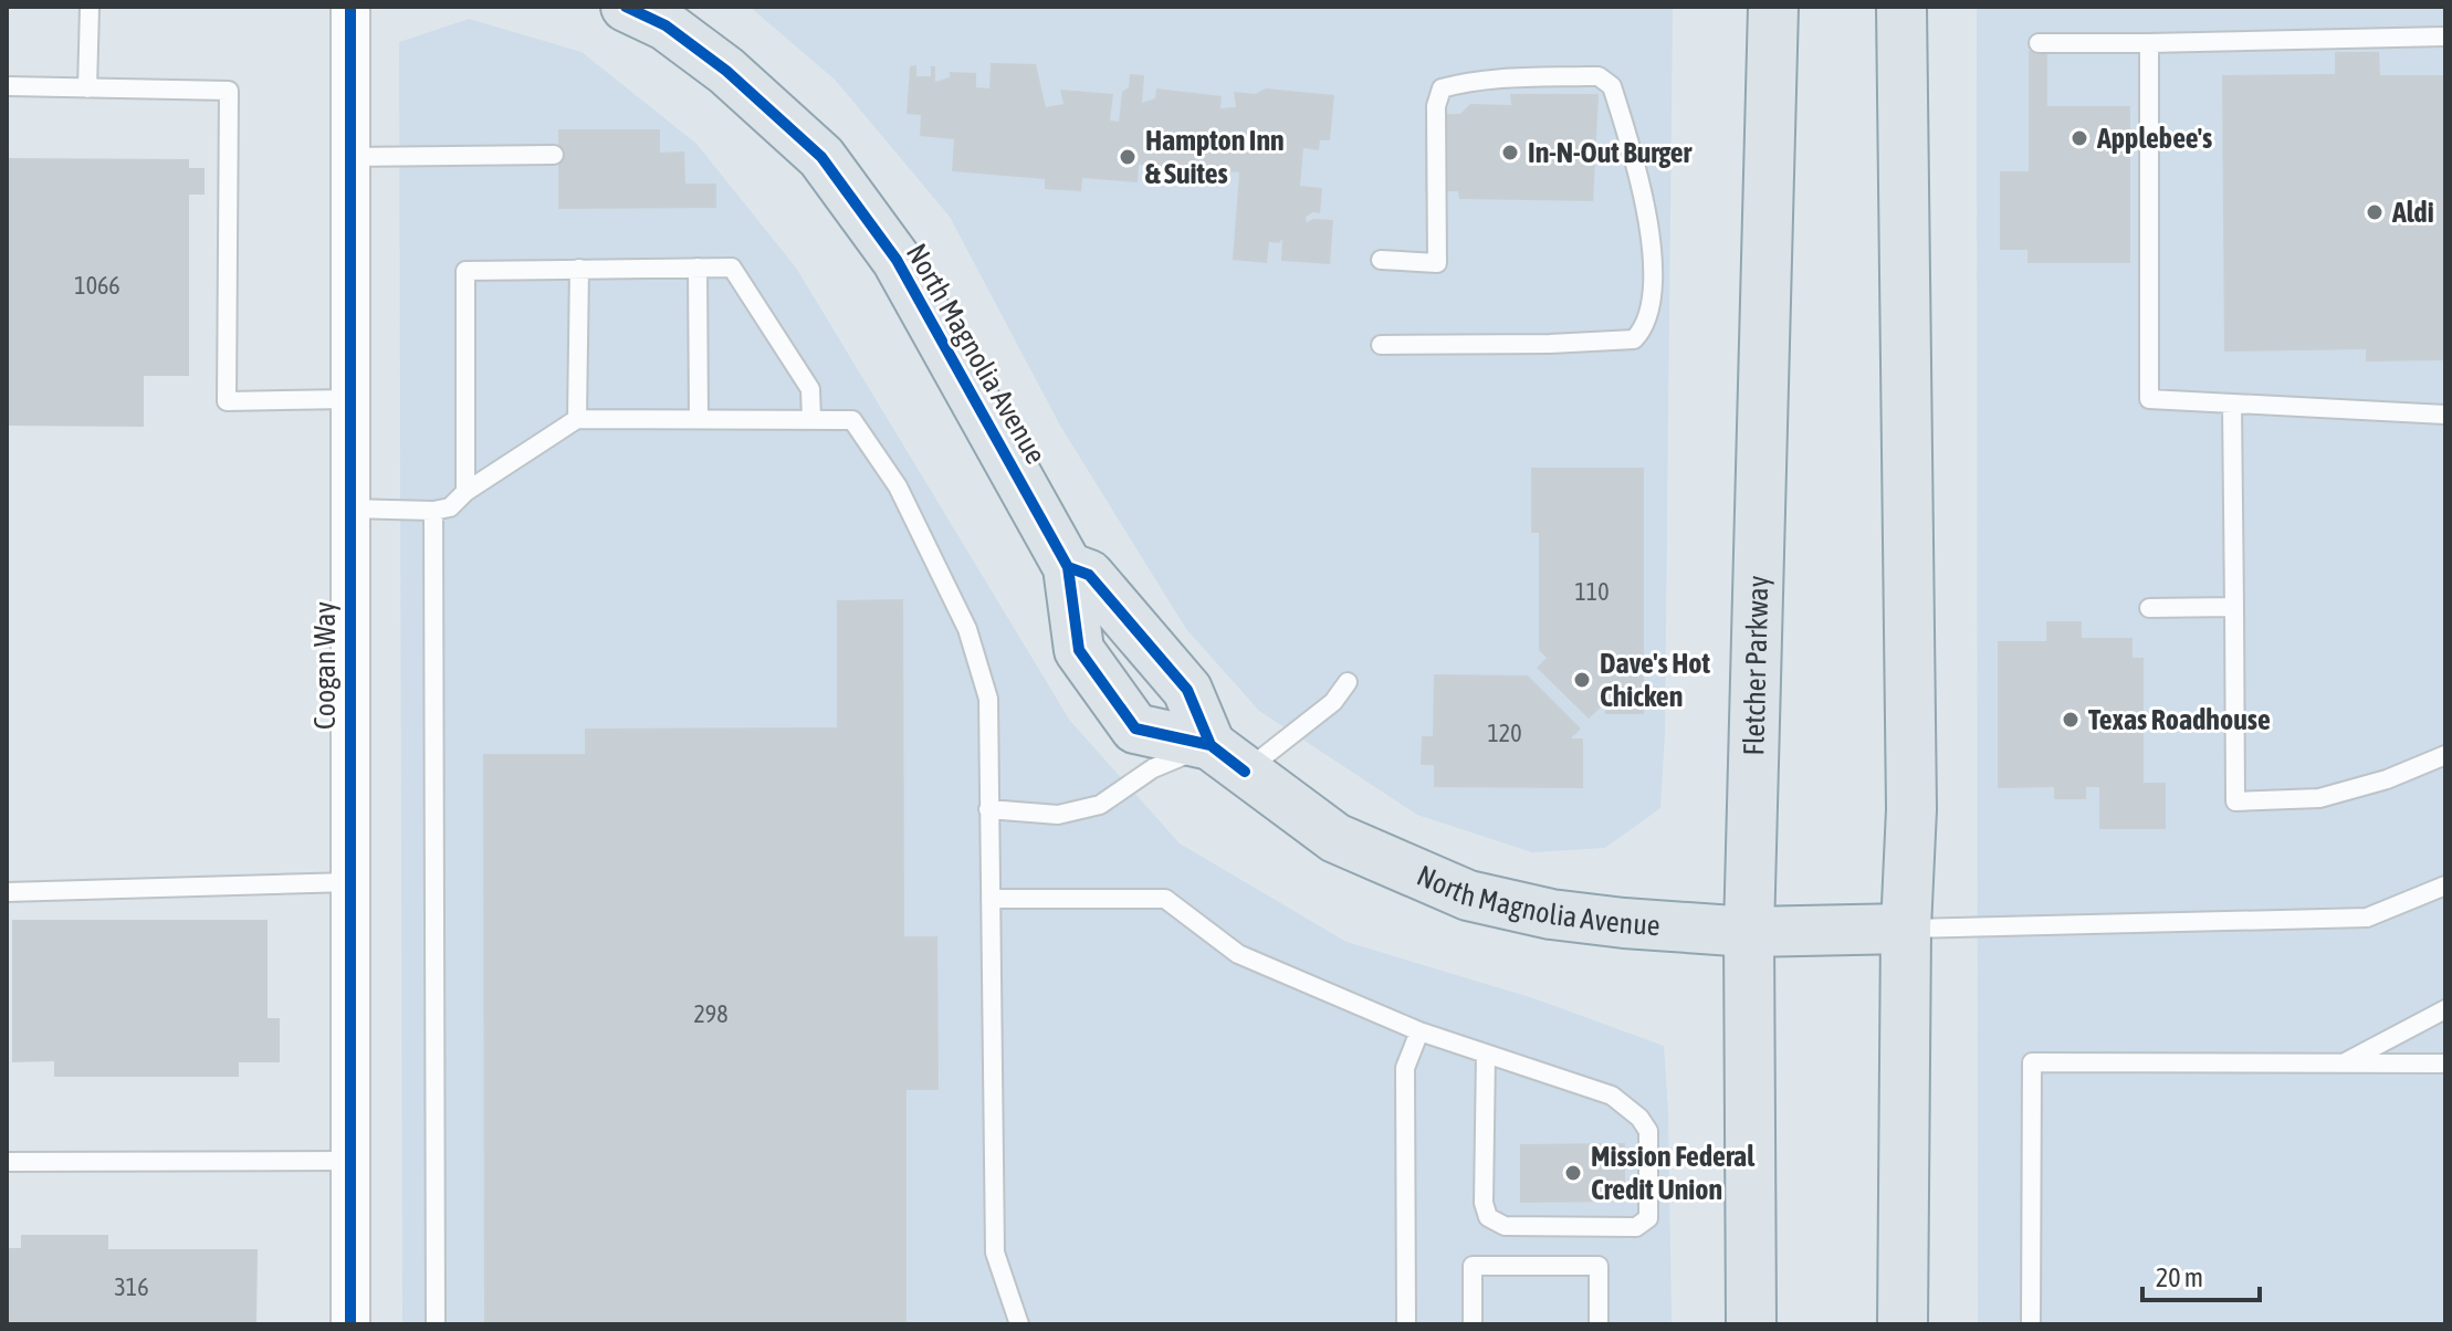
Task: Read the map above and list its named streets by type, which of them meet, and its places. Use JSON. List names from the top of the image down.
{
  "streets": {
    "main road": ["North Magnolia Avenue", "Fletcher Parkway"],
    "street": ["Coogan Way"]
  },
  "crossings": [
    ["North Magnolia Avenue", "Fletcher Parkway"]
  ],
  "places": [
    "Applebee's",
    "In-N-Out Burger",
    "Hampton Inn & Suites",
    "Aldi",
    "Dave's Hot Chicken",
    "Texas Roadhouse",
    "Mission Federal Credit Union"
  ],
  "house_numbers": [
    "1066",
    "110",
    "120",
    "298",
    "316"
  ],
  "scale_bar": "20 m"
}
